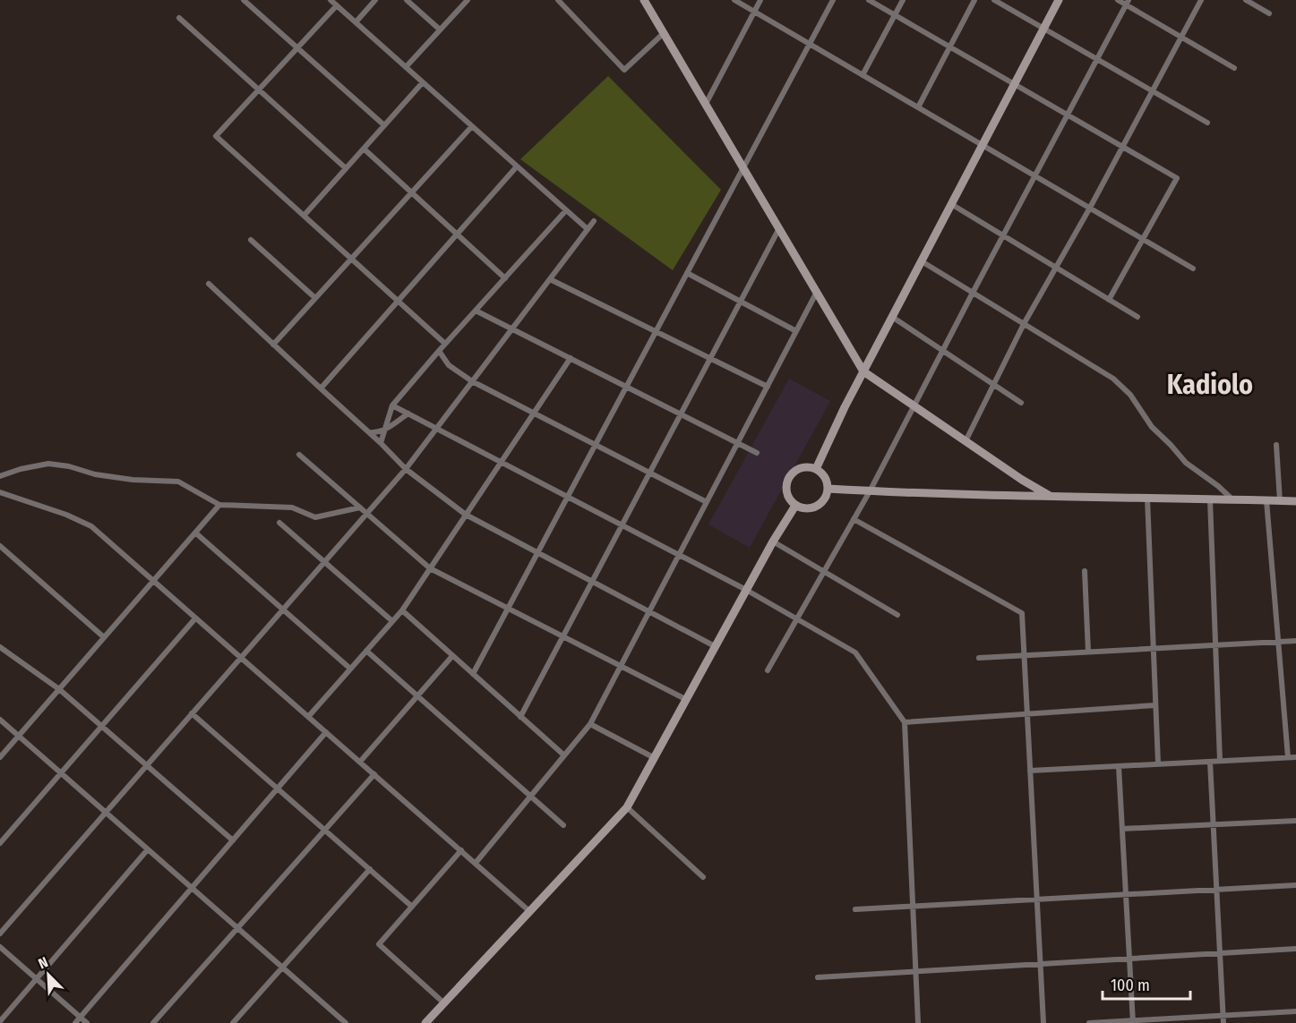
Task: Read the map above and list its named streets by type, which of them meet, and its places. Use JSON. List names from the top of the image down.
{
  "districts": ["Kadiolo"],
  "scale_bar": "100 m",
  "north": "top left"
}
